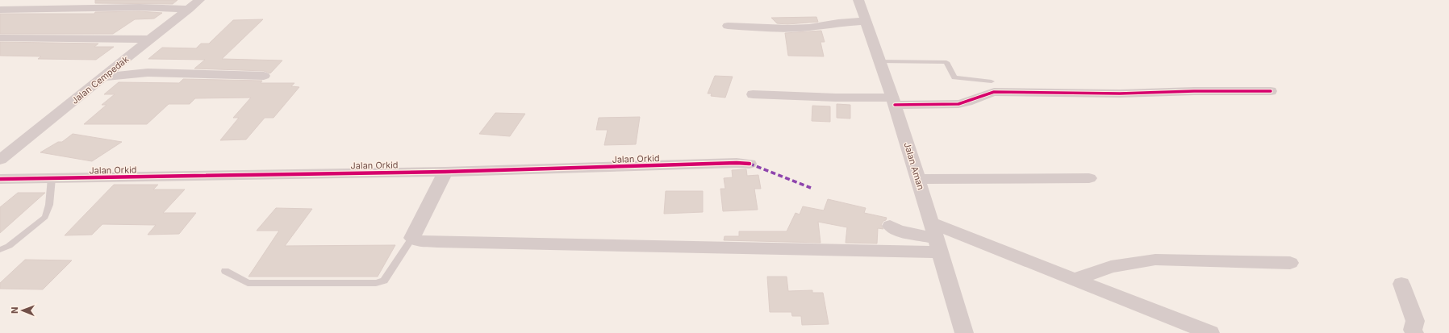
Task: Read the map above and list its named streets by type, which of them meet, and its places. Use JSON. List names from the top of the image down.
{
  "streets": {
    "street": ["Jalan Cempedak", "Jalan Orkid", "Jalan Aman"]
  },
  "north": "left"
}
